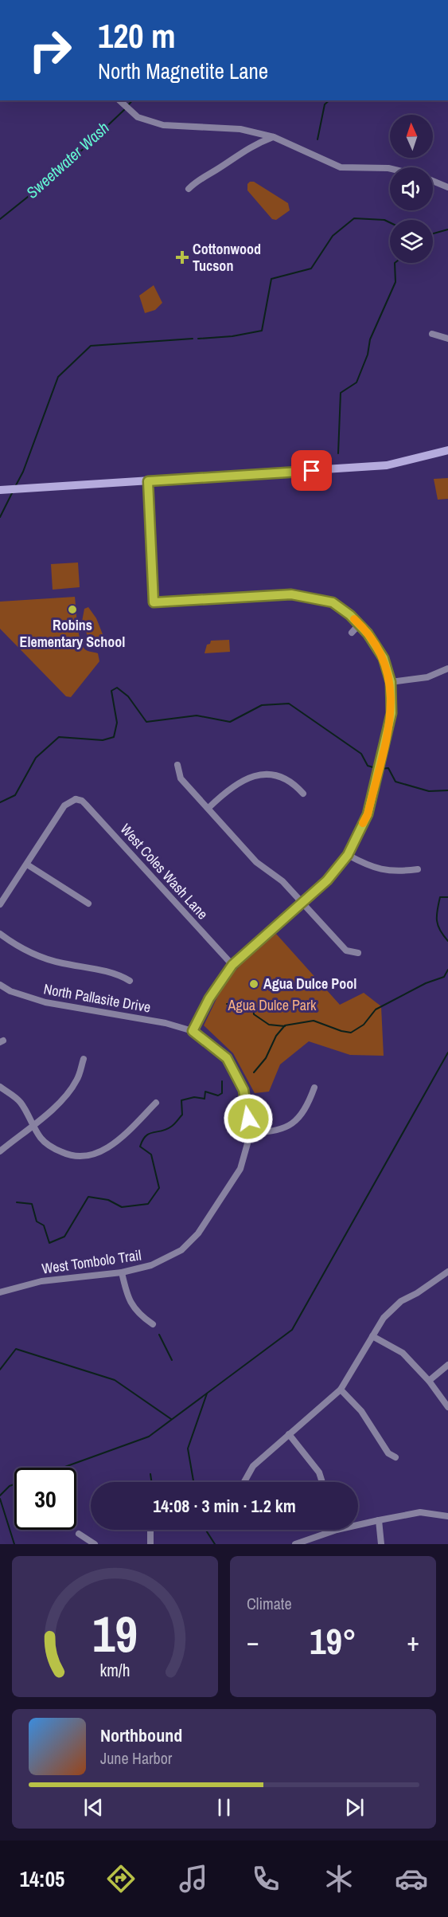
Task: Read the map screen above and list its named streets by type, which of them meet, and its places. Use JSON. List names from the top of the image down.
{
  "streets": {
    "street": ["West Coles Wash Lane", "North Pallasite Drive", "West Tombolo Trail"]
  },
  "crossings": [
    ["North Pallasite Drive", "West Tombolo Trail"]
  ],
  "water": ["Sweetwater Wash"],
  "parks": ["Agua Dulce Park"],
  "places": {
    "health": ["Cottonwood Tucson"],
    "other": ["Robins Elementary School", "Agua Dulce Pool"]
  },
  "north": "top",
  "page": {
    "turn": ["120 m", "North Magnetite Lane"],
    "limit": "30",
    "trip": "14:08 · 3 min · 1.2 km",
    "tile": "Climate",
    "heat": ["−", "19°", "+"],
    "song": ["Northbound", "June Harbor"],
    "tabs": "14:05",
    "gauge": ["19", "km/h"]
  }
}
